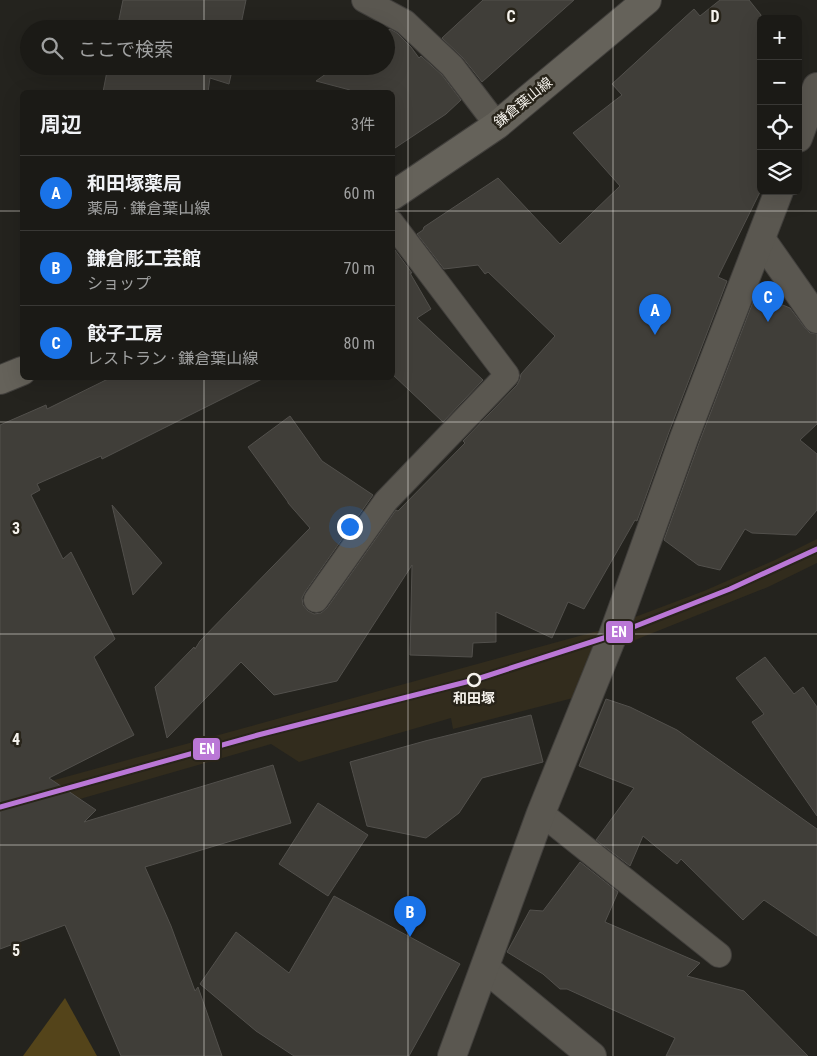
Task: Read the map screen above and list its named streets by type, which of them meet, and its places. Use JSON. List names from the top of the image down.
{
  "streets": {
    "main road": ["鎌倉葉山線"]
  },
  "places": ["和田塚"],
  "lines": ["transit line EN"],
  "page": {
    "map_buttons": ["+", "−"],
    "search": "ここで検索",
    "heading": ["周辺", "3件"],
    "list": [
      {
        "mark": "A",
        "name": "和田塚薬局",
        "note": "薬局 · 鎌倉葉山線",
        "value": "60 m"
      },
      {
        "mark": "B",
        "name": "鎌倉彫工芸館",
        "note": "ショップ",
        "value": "70 m"
      },
      {
        "mark": "C",
        "name": "餃子工房",
        "note": "レストラン · 鎌倉葉山線",
        "value": "80 m"
      }
    ],
    "pins": ["C", "A", "B"]
  },
  "grid": {
    "columns": ["C", "D"],
    "rows": ["3", "4", "5"]
  }
}
